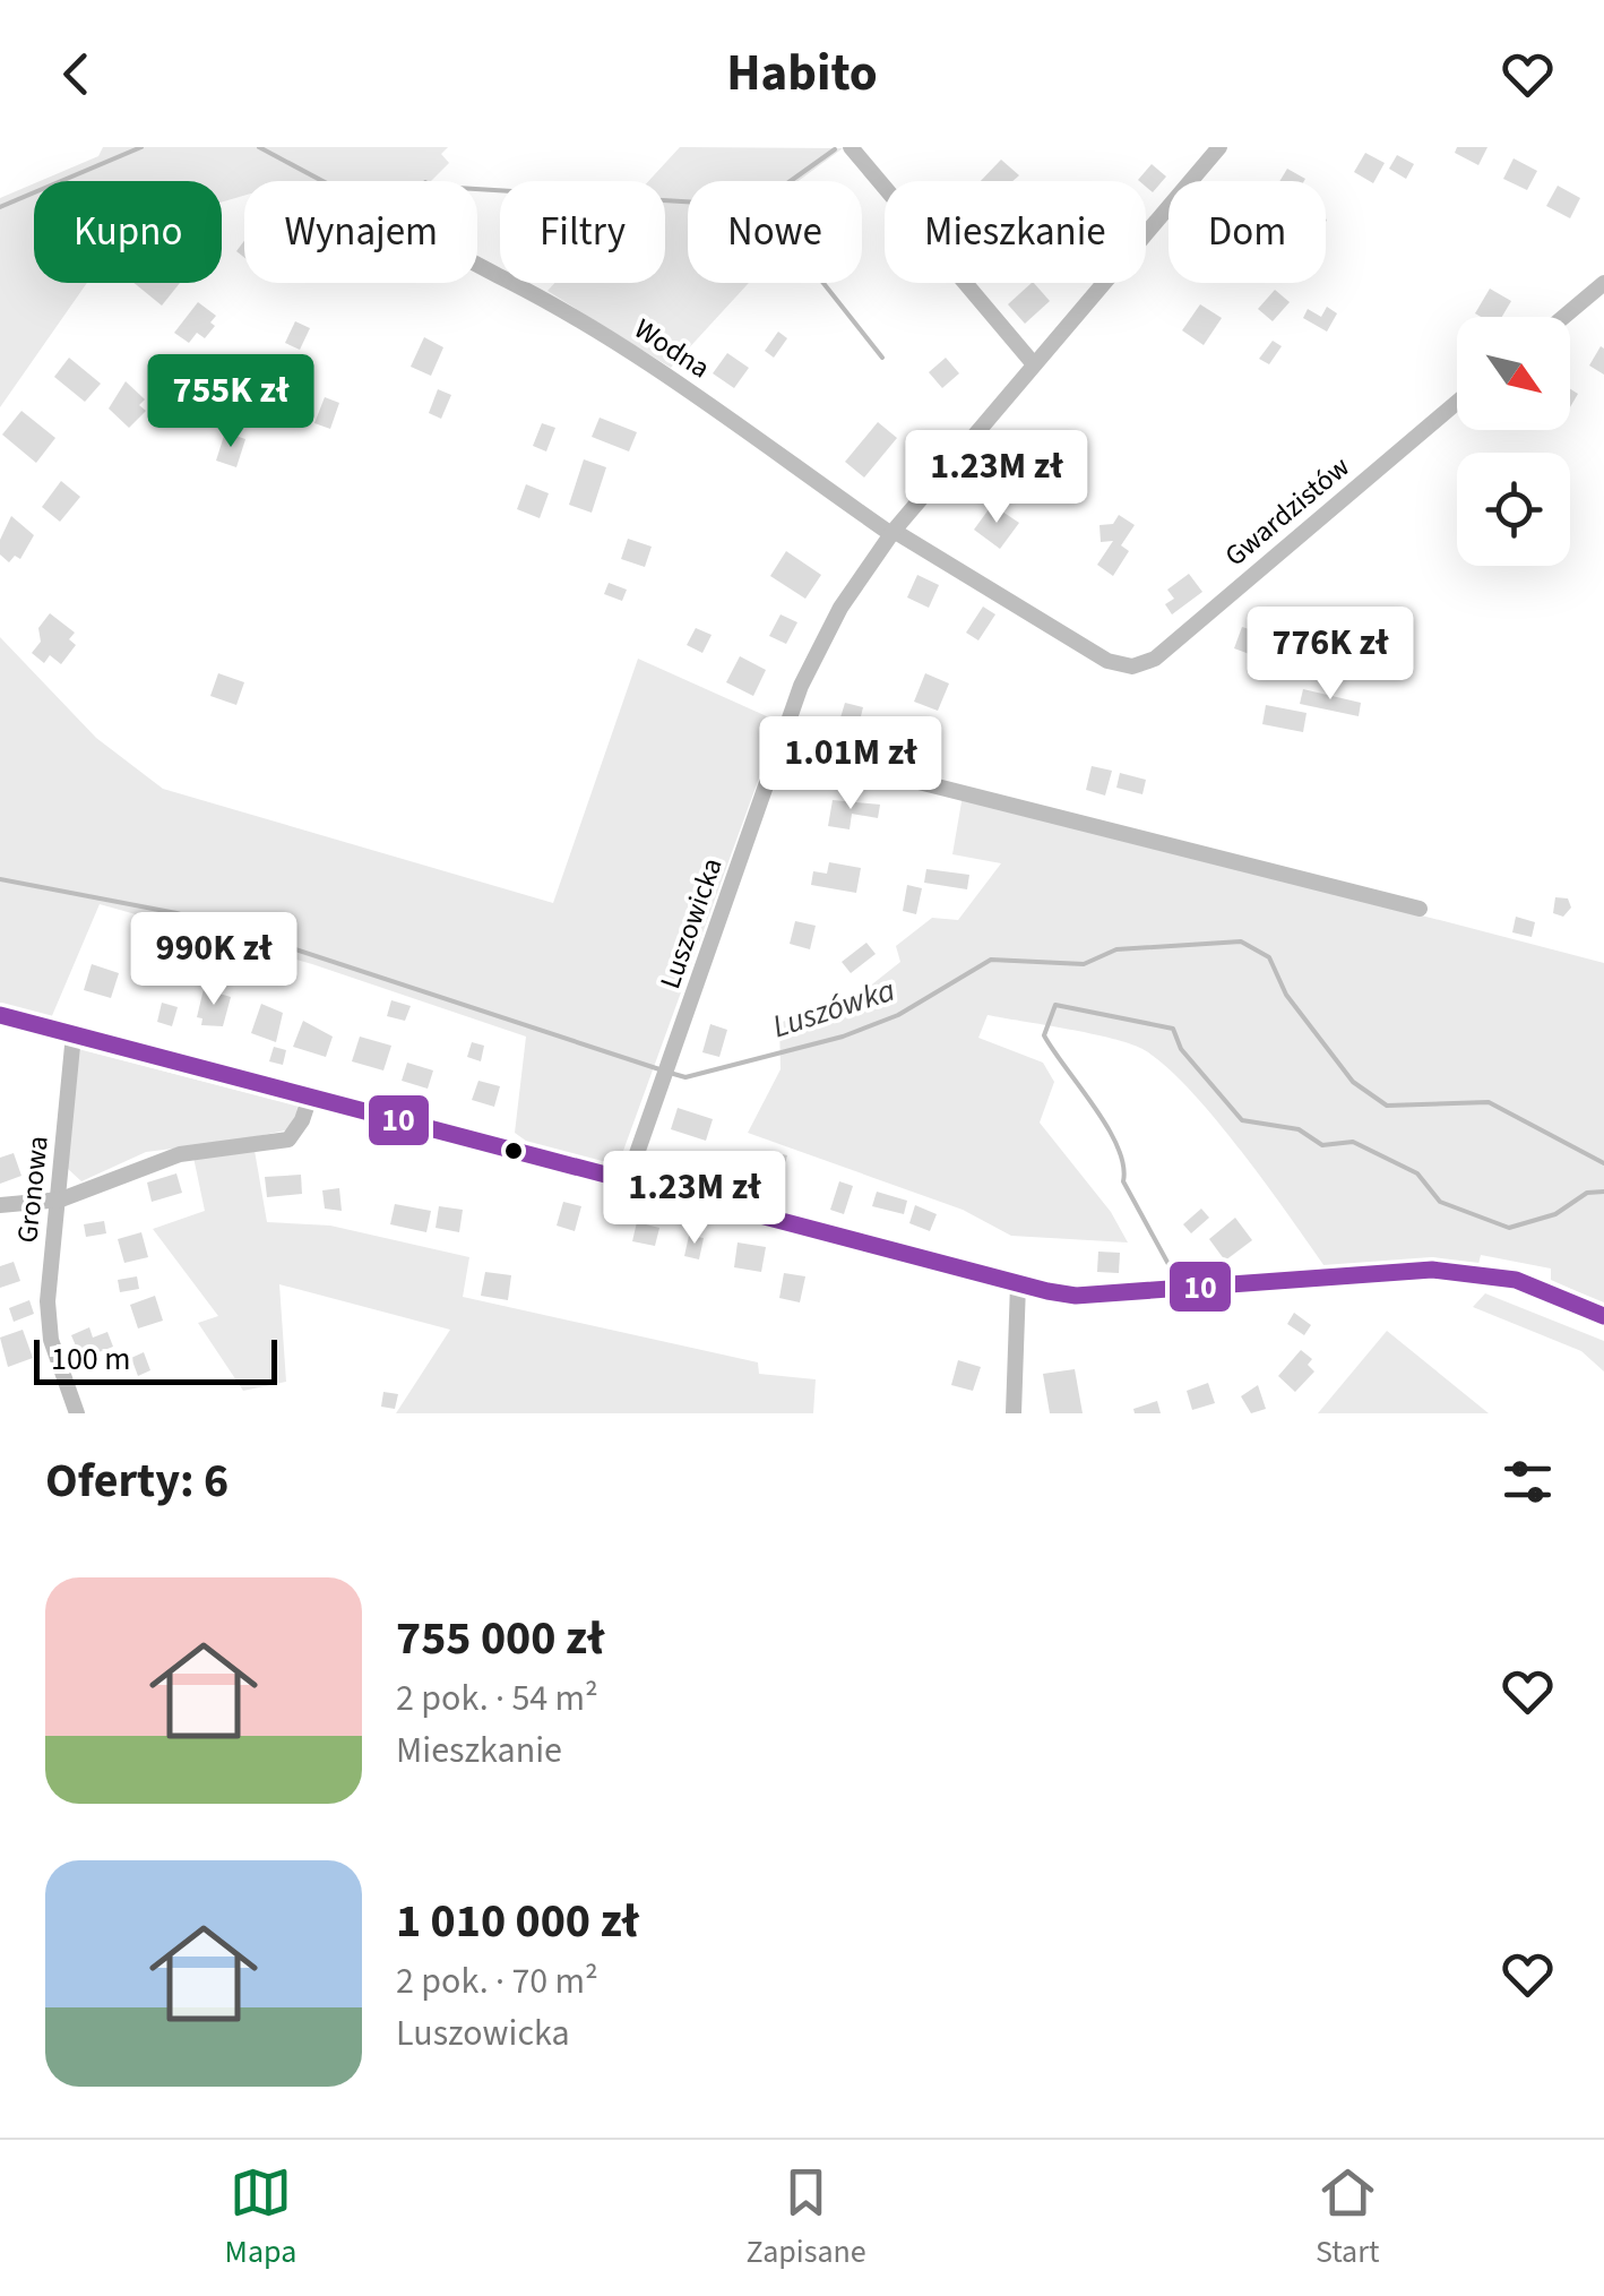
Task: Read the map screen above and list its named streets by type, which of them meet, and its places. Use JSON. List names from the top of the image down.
{
  "streets": {
    "street": [
      "Wodna",
      "Gwardzistów",
      "Luszowicka",
      "Gronowa"
    ]
  },
  "crossings": [
    ["Wodna", "Gwardzistów"],
    ["Wodna", "Luszowicka"],
    ["Gwardzistów", "Luszowicka"]
  ],
  "water": ["Luszówka"],
  "lines": ["transit line 10"],
  "scale_bar": "100 m",
  "north": "bottom right",
  "page": {
    "header": "Habito",
    "chip": [
      "Kupno",
      "Wynajem",
      "Filtry",
      "Nowe",
      "Mieszkanie",
      "Dom"
    ],
    "price": [
      "755K zł",
      "1.23M zł",
      "776K zł",
      "1.01M zł",
      "990K zł",
      "1.23M zł"
    ],
    "scale": "100 m",
    "heading": "Oferty: 6",
    "list": [
      {
        "name": "755 000 zł",
        "note": "2 pok. · 54 m² · Mieszkanie"
      },
      {
        "name": "1 010 000 zł",
        "note": "2 pok. · 70 m² · Luszowicka"
      }
    ],
    "tabs": ["Mapa", "Zapisane", "Start"]
  }
}
